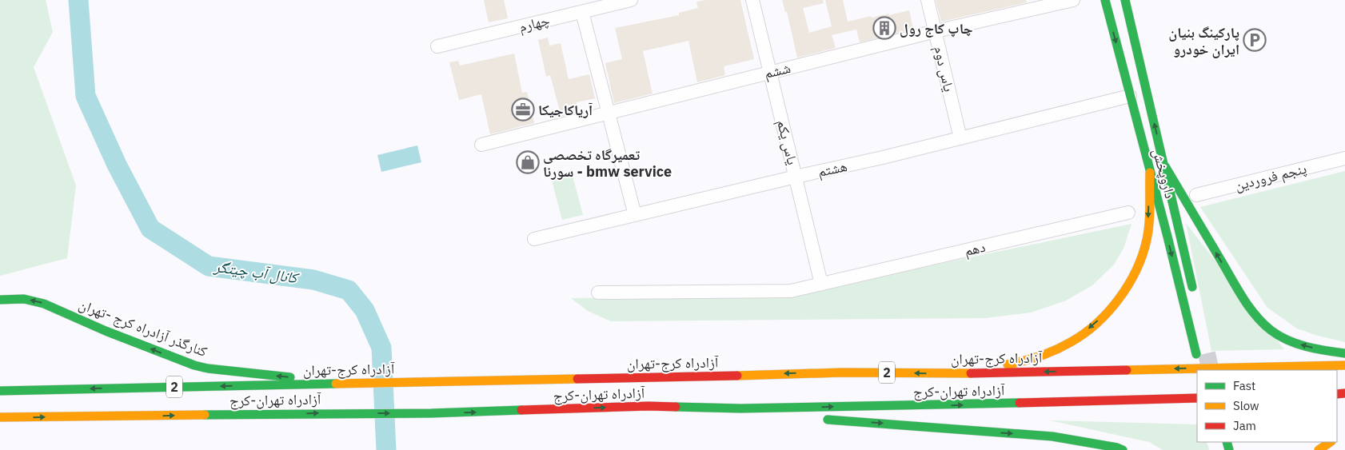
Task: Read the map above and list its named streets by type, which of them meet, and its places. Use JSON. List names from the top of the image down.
{
  "streets": {
    "main road": [
      "داروپخش",
      "کنارگذر آزادراه کرج -تهران",
      "آزادراه کرج-تهران",
      "2",
      "آزادراه تهران-کرج"
    ],
    "street": [
      "چهارم",
      "یاس دوم",
      "ششم",
      "یاس یکم",
      "هشتم",
      "پنجم فروردین",
      "دهم"
    ]
  },
  "crossings": [
    ["یاس دوم", "ششم"],
    ["یاس دوم", "هشتم"],
    ["ششم", "یاس یکم"],
    ["یاس یکم", "هشتم"],
    ["یاس یکم", "دهم"],
    ["هشتم", "داروپخش"],
    ["کنارگذر آزادراه کرج -تهران", "آزادراه کرج-تهران"]
  ],
  "one_way": ["کنارگذر آزادراه کرج -تهران", "آزادراه کرج-تهران"],
  "water": ["کانال آب چیتگر"],
  "places": {
    "building": ["چاپ کاج رول"],
    "parking": ["پارکینگ بنیان ایران خودرو"],
    "office": ["آریاکاجیکا"],
    "shop": ["تعمیرگاه تخصصی سورنا - bmw service"]
  },
  "legend": ["Fast", "Slow", "Jam"]
}
